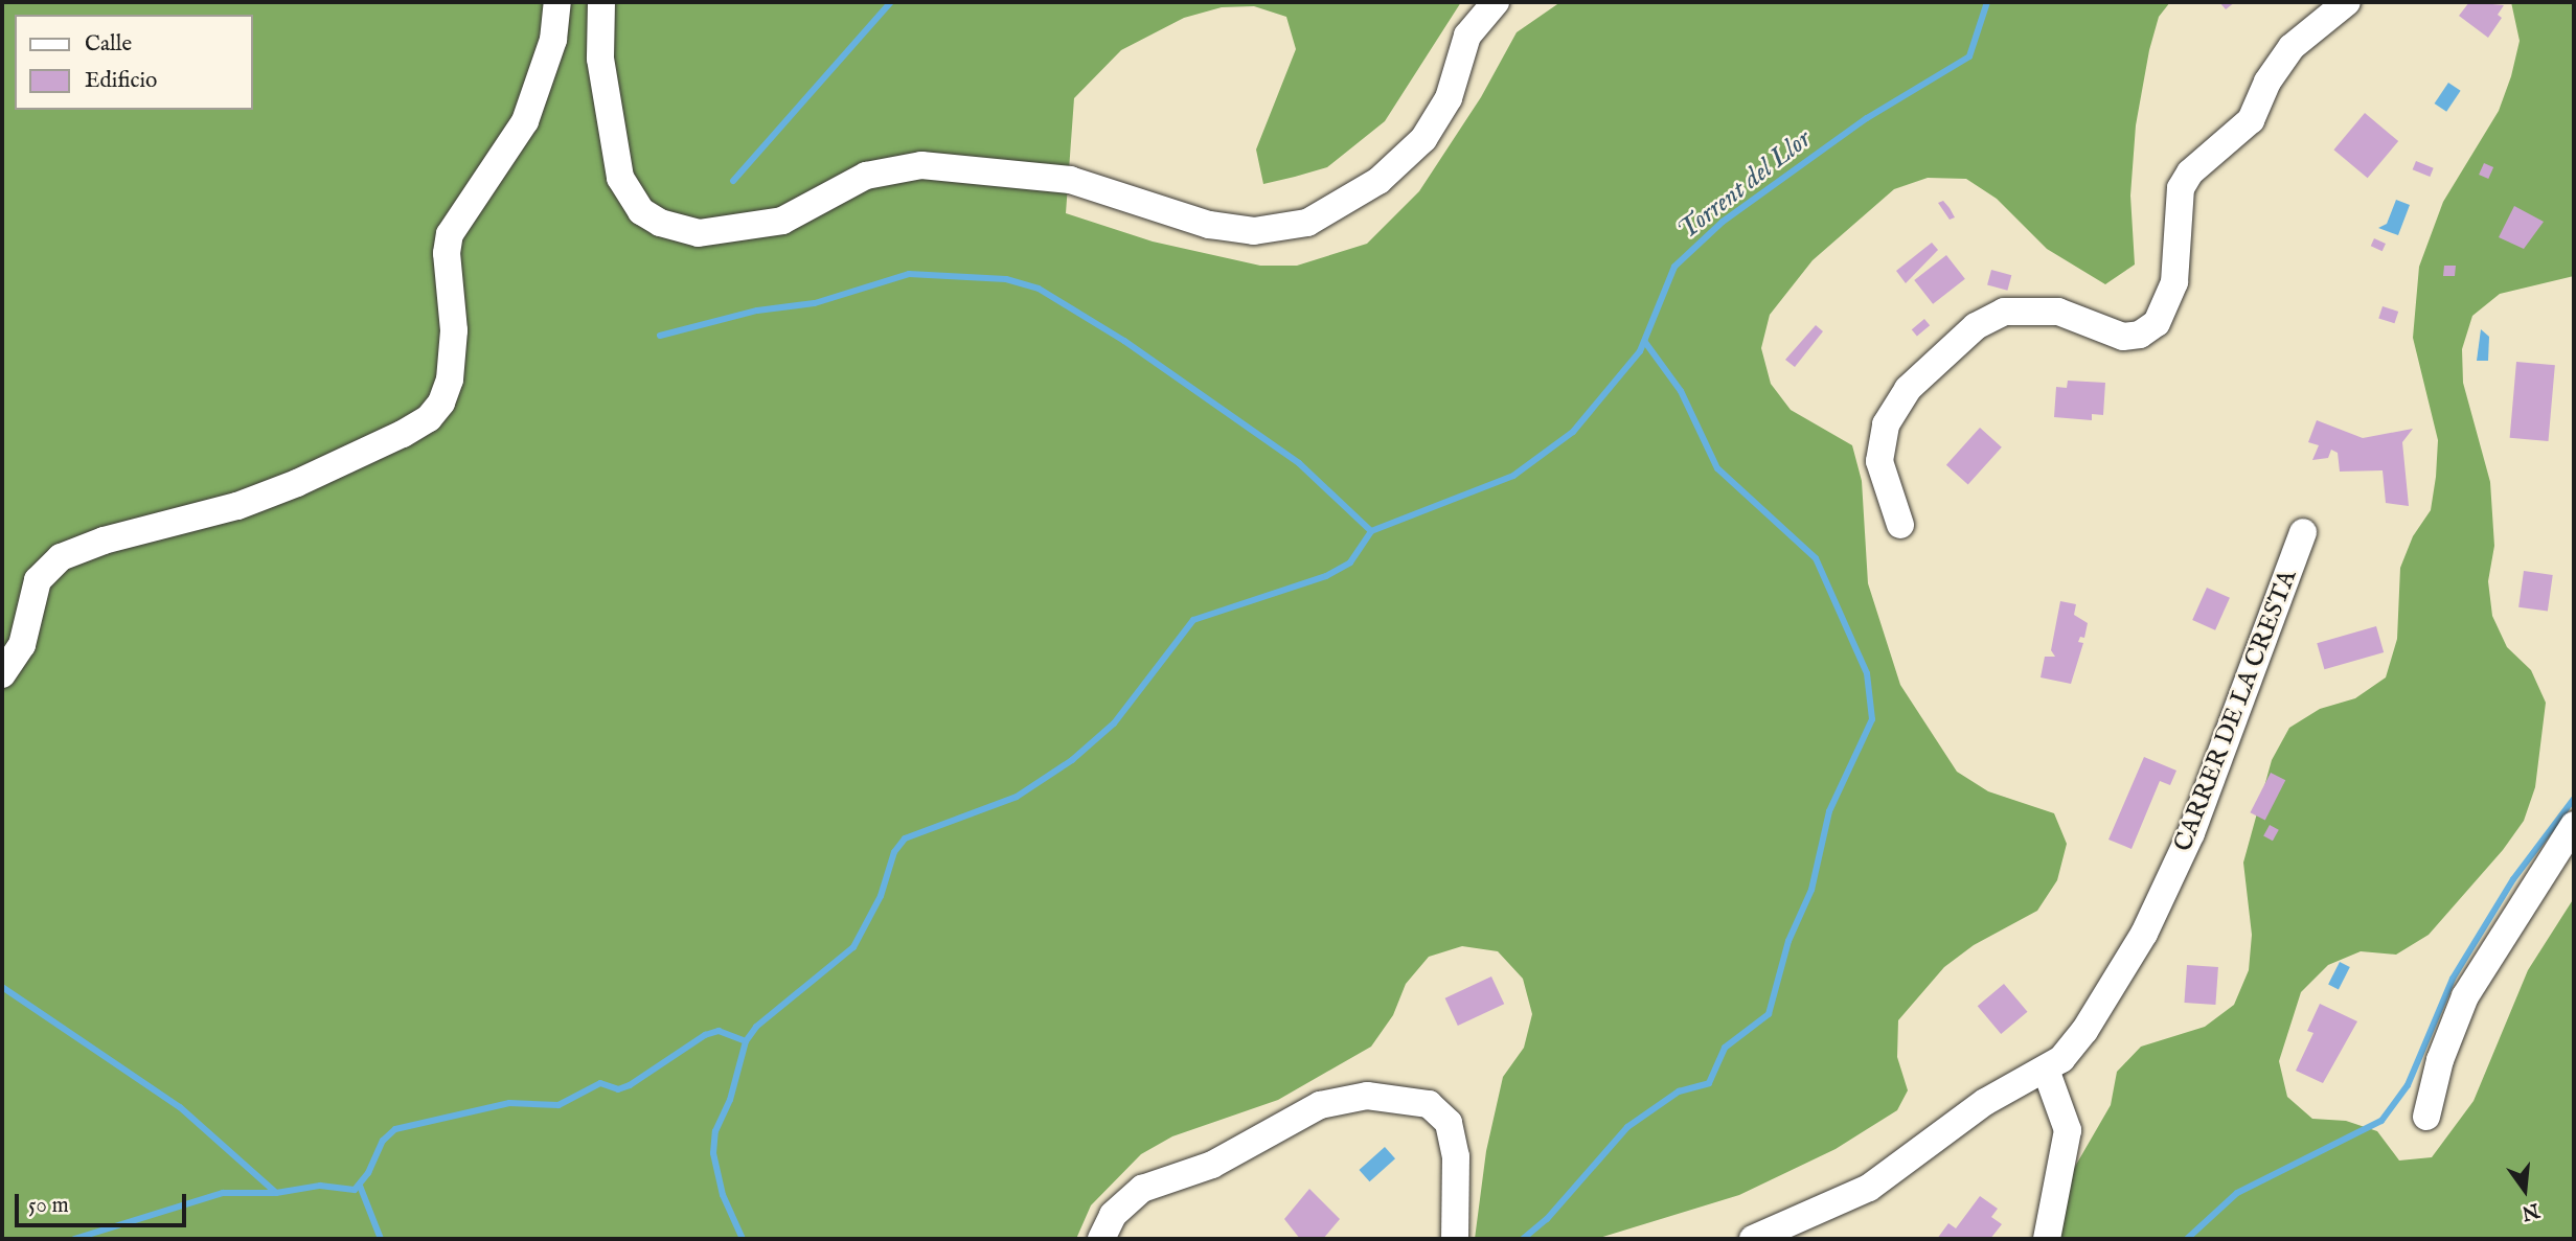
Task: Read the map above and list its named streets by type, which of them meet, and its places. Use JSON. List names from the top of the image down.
{
  "streets": {
    "street": ["CARRER DE LA CRESTA"]
  },
  "water": ["Torrent del Llor"],
  "legend": ["Calle", "Edificio"],
  "scale_bar": "50 m",
  "north": "bottom"
}
